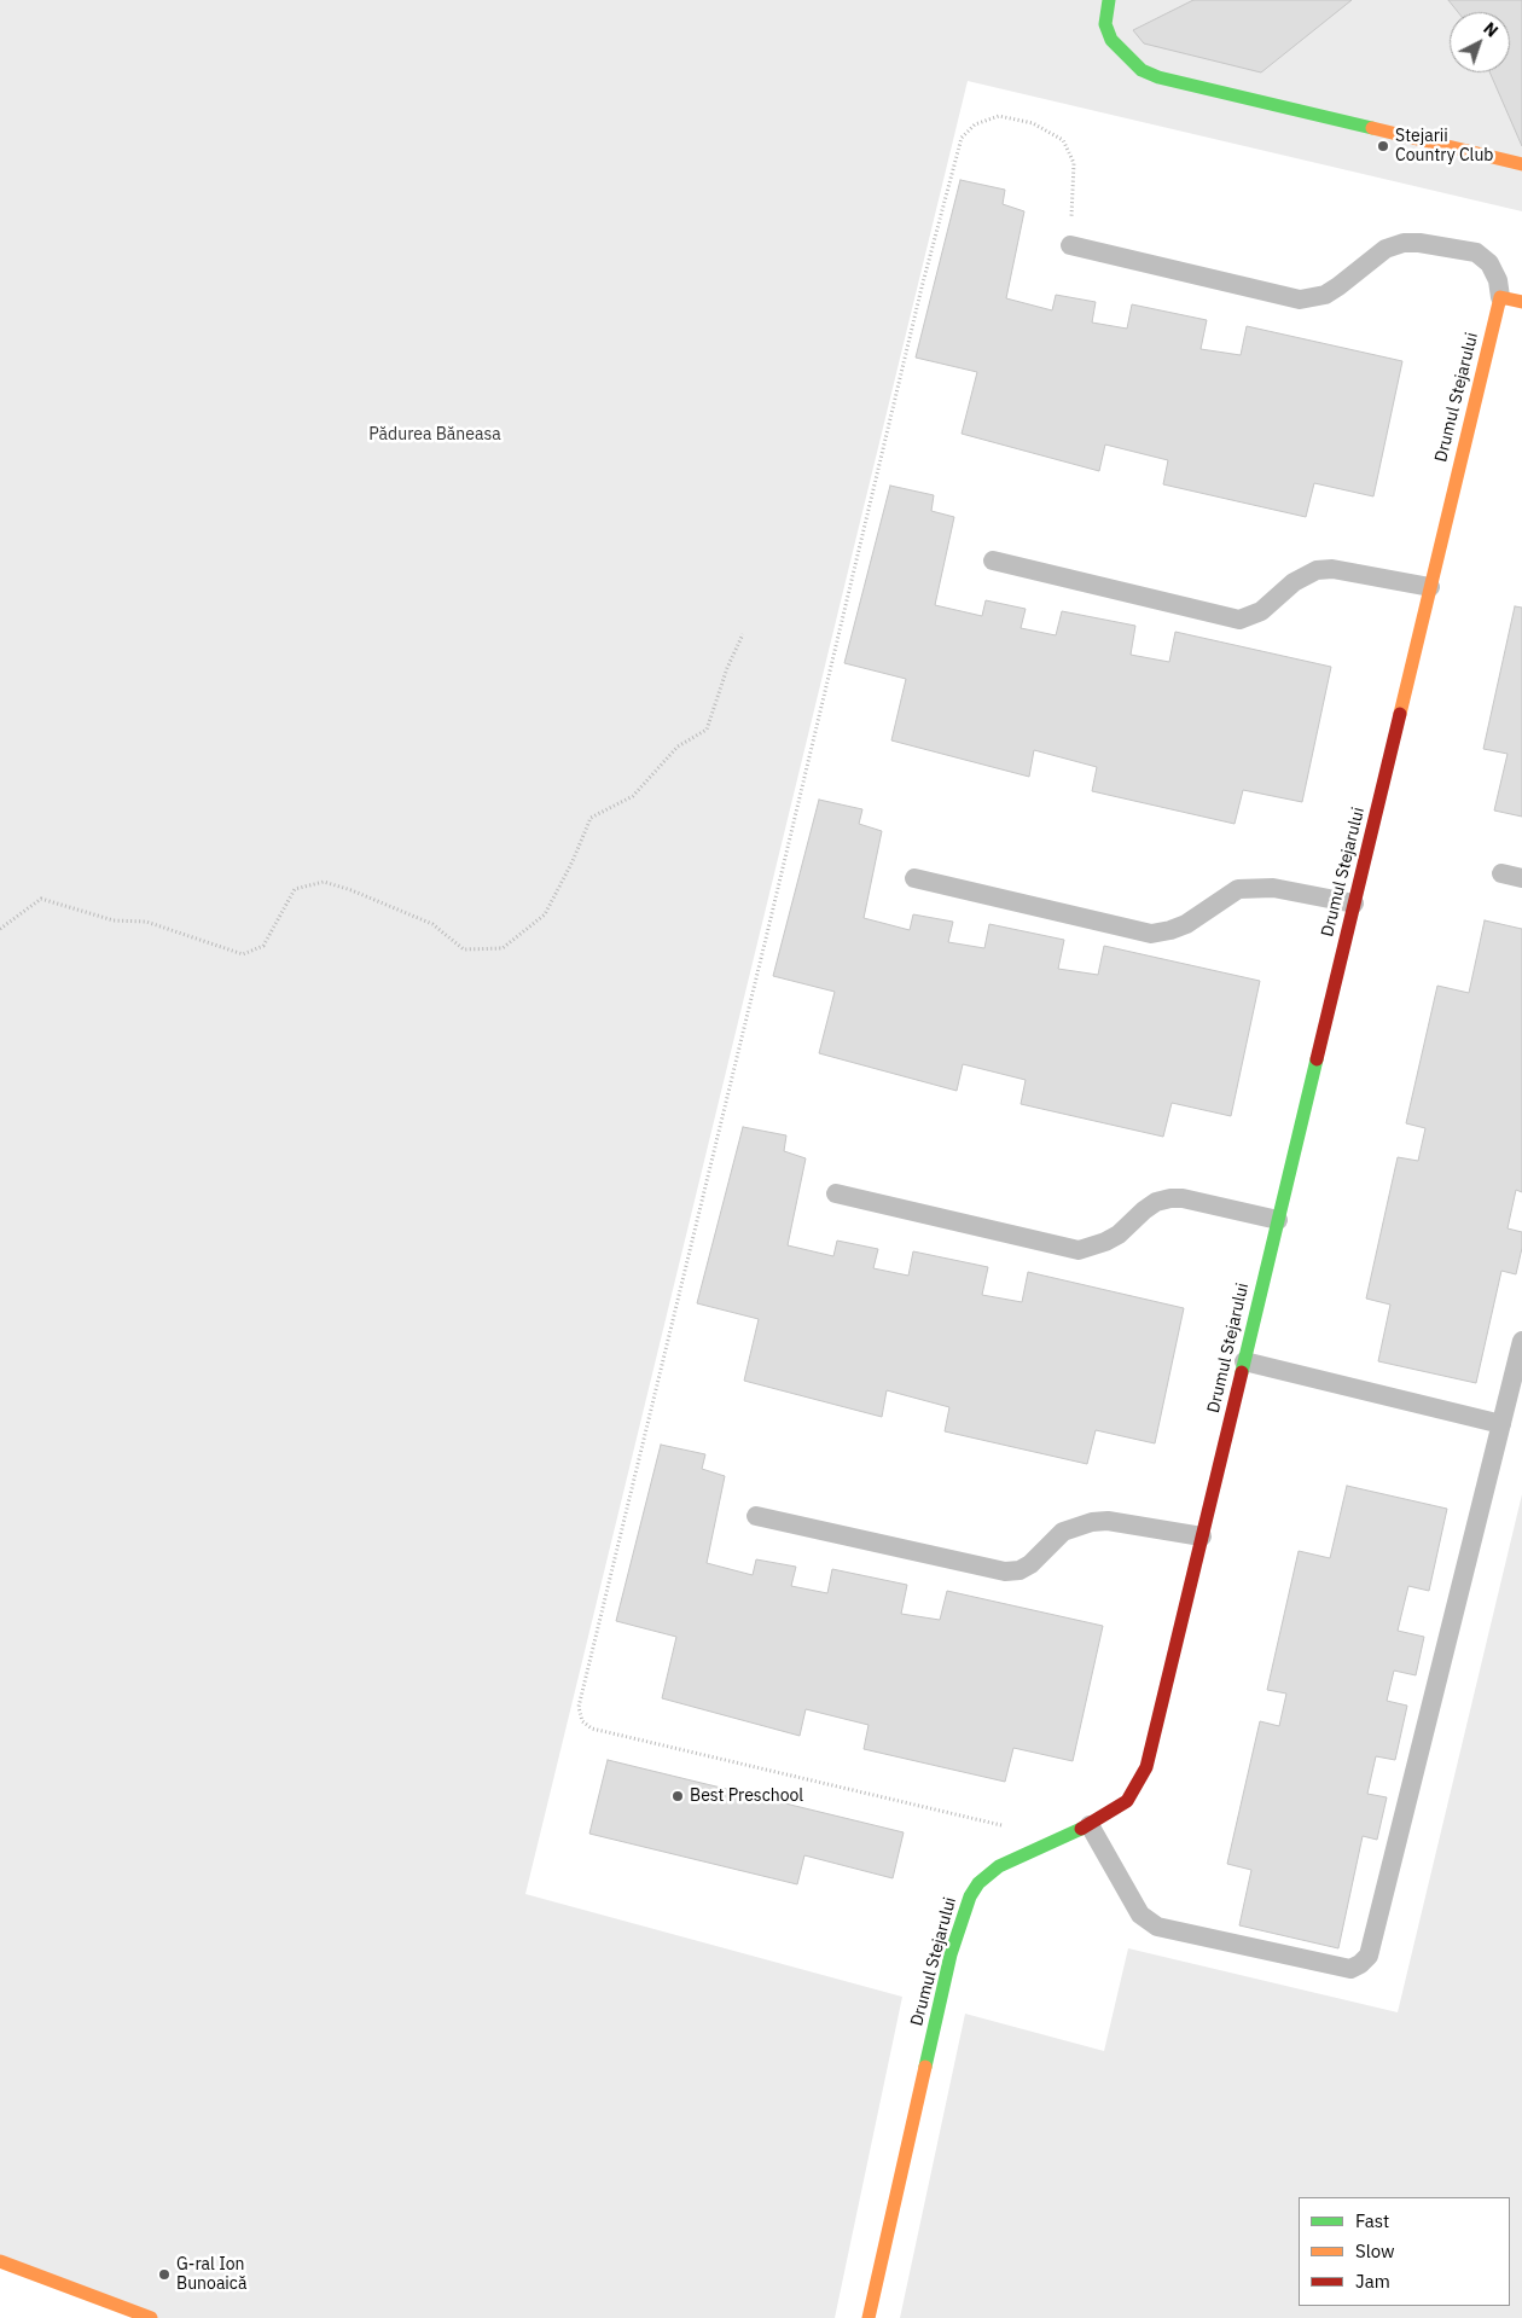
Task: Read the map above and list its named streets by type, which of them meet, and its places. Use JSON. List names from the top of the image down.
{
  "streets": {
    "street": ["Drumul Stejarului"]
  },
  "parks": ["Pădurea Băneasa"],
  "places": ["Stejarii Country Club", "Best Preschool", "G-ral Ion Bunoaică"],
  "legend": ["Fast", "Slow", "Jam"],
  "north": "top right"
}
